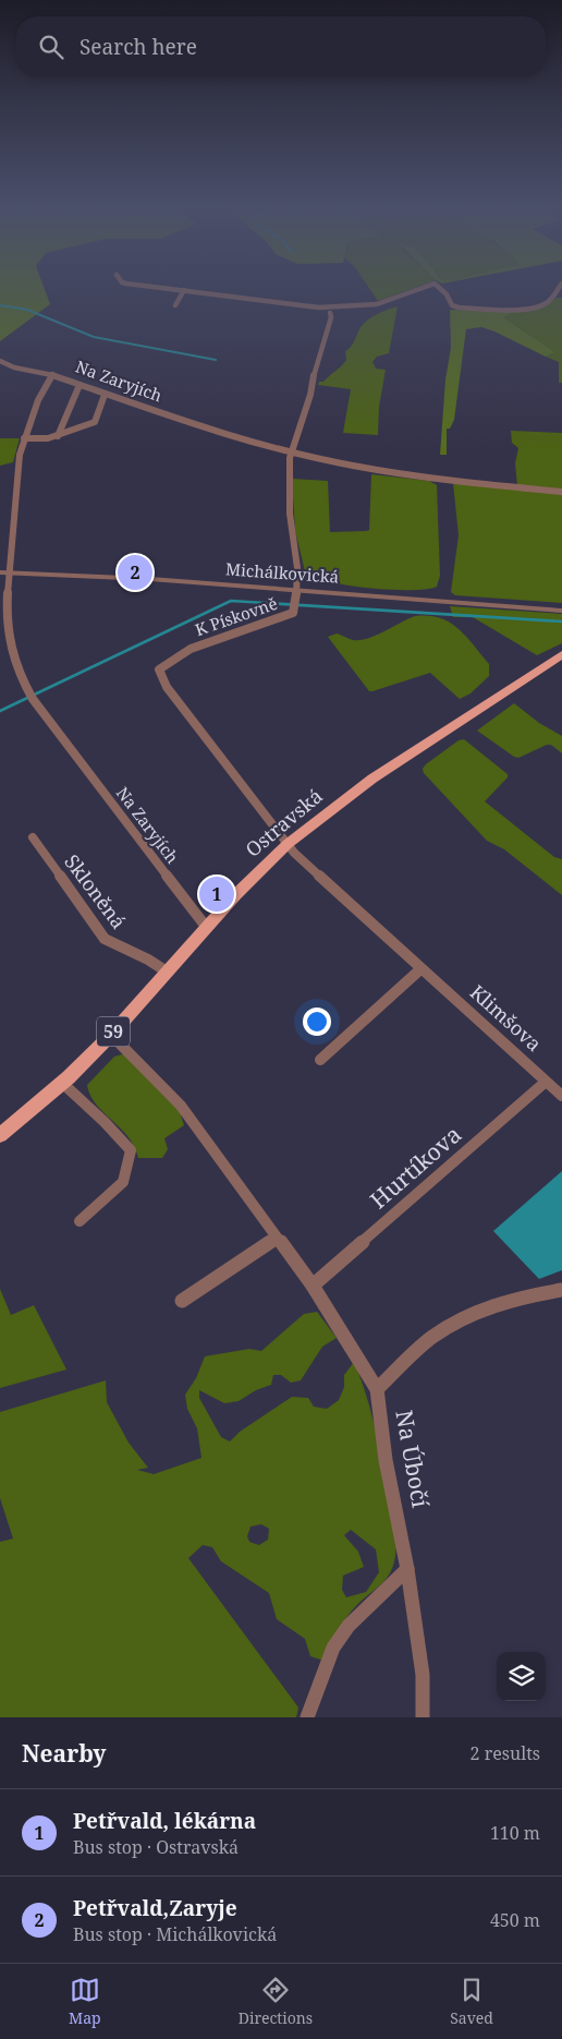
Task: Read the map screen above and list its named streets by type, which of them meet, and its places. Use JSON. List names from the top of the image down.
{
  "streets": {
    "main road": ["Ostravská", "59"],
    "street": [
      "Na Zaryjích",
      "Michálkovická",
      "K Pískovně",
      "Skloněná",
      "Klimšova",
      "Hurtíkova",
      "Na Úbočí"
    ]
  },
  "crossings": [
    ["Na Zaryjích", "Michálkovická"],
    ["Na Zaryjích", "K Pískovně"],
    ["Na Zaryjích", "Ostravská"],
    ["Michálkovická", "K Pískovně"],
    ["K Pískovně", "Ostravská"],
    ["K Pískovně", "Klimšova"],
    ["Ostravská", "Skloněná"],
    ["Ostravská", "Klimšova"],
    ["Ostravská", "Na Úbočí"],
    ["Klimšova", "Hurtíkova"],
    ["Hurtíkova", "Na Úbočí"]
  ],
  "page": {
    "search": "Search here",
    "pins": ["2", "1"],
    "heading": ["Nearby", "2 results"],
    "list": [
      {
        "mark": "1",
        "name": "Petřvald, lékárna",
        "note": "Bus stop · Ostravská",
        "value": "110 m"
      },
      {
        "mark": "2",
        "name": "Petřvald,Zaryje",
        "note": "Bus stop · Michálkovická",
        "value": "450 m"
      }
    ],
    "nav": ["Map", "Directions", "Saved"]
  }
}
